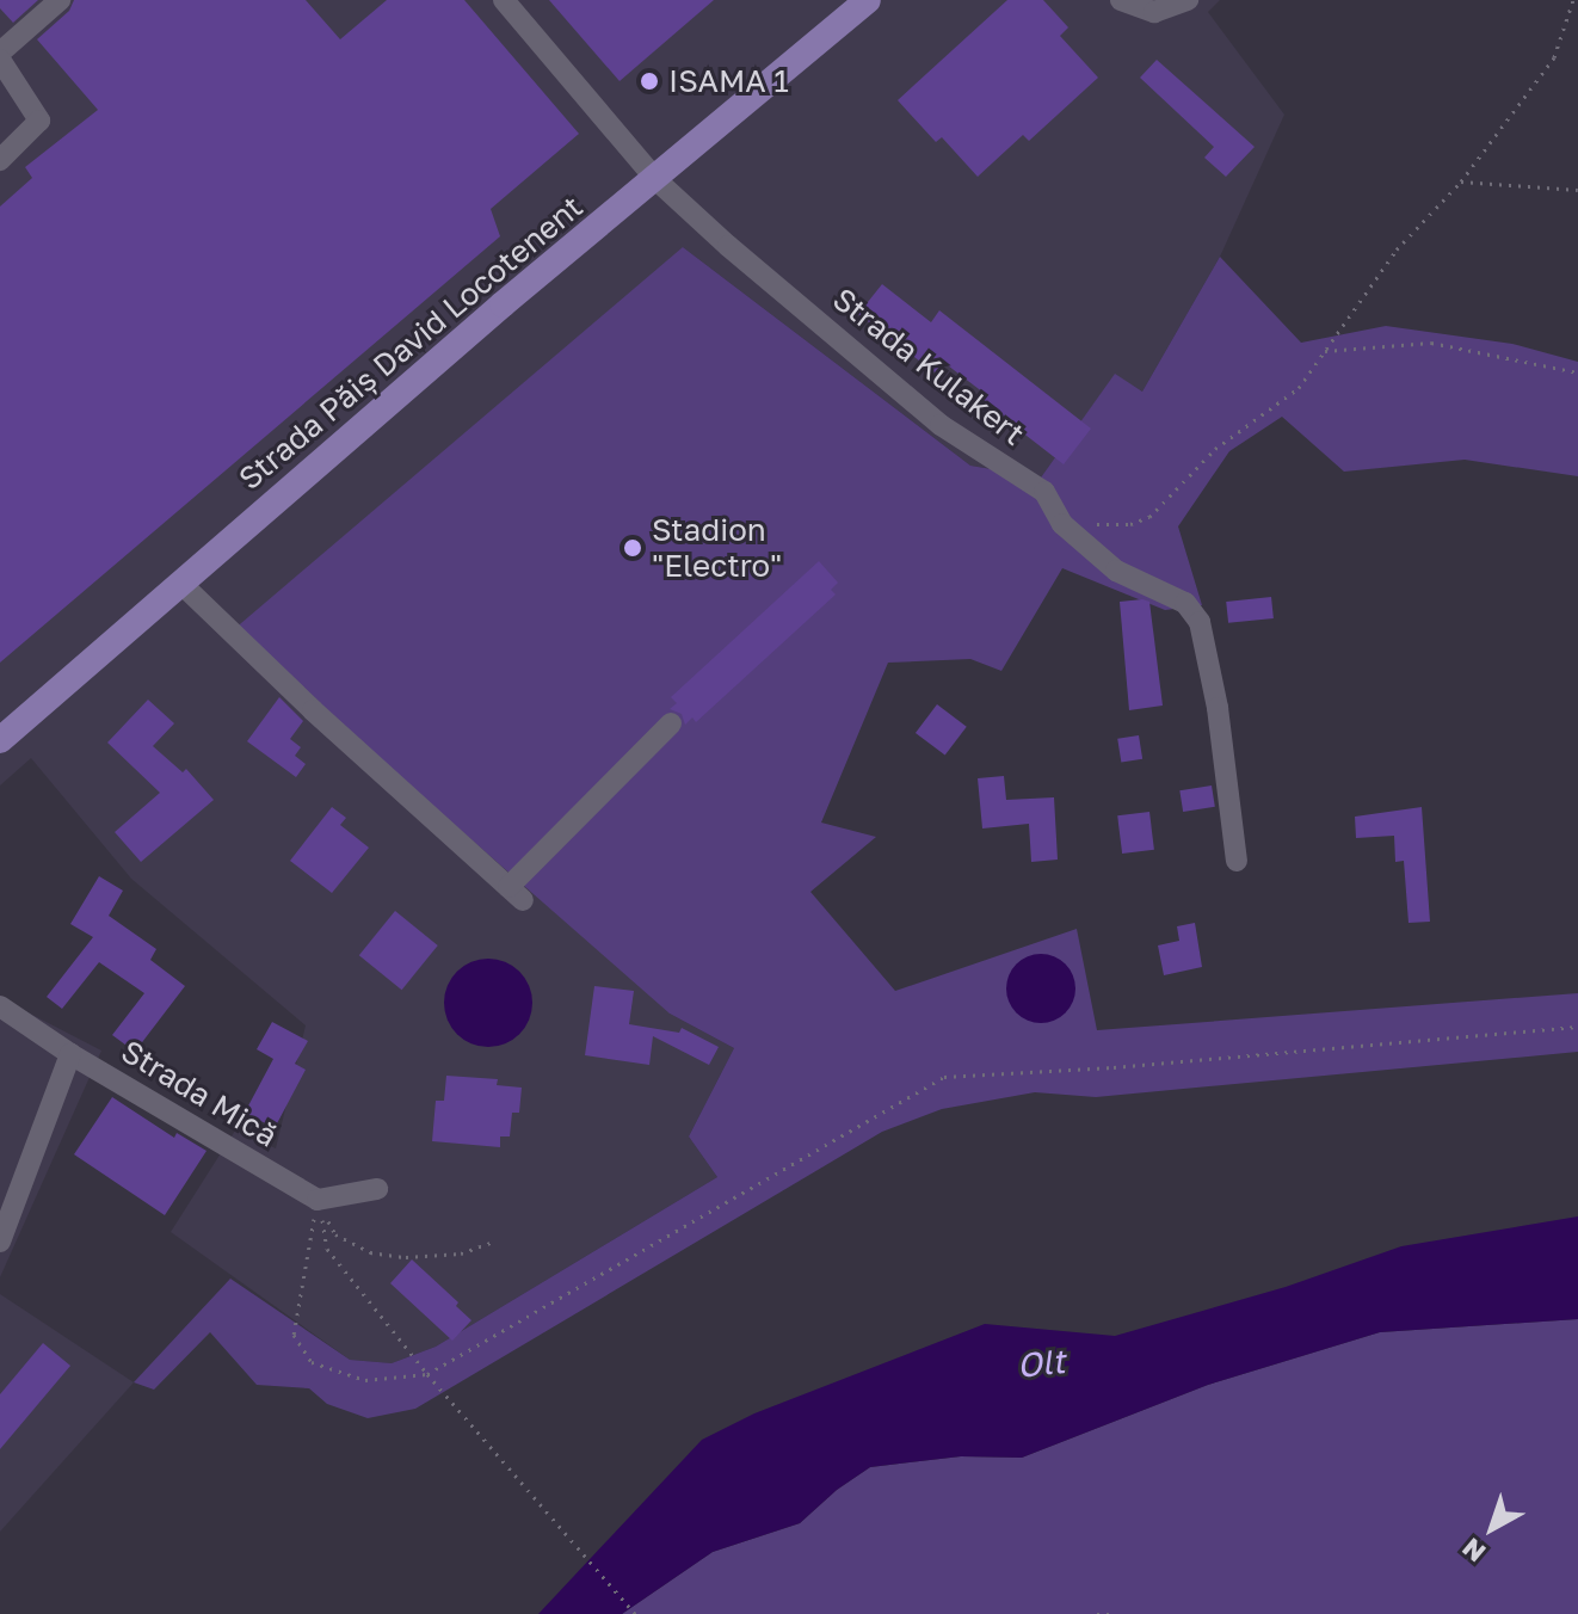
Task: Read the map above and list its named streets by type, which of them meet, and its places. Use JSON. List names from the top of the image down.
{
  "streets": {
    "main road": ["Strada Păiș David Locotenent"],
    "street": ["Strada Kulakert", "Strada Mică"]
  },
  "crossings": [
    ["Strada Păiș David Locotenent", "Strada Kulakert"]
  ],
  "water": ["Olt"],
  "places": ["ISAMA 1", "Stadion \"Electro\""],
  "north": "bottom left"
}
